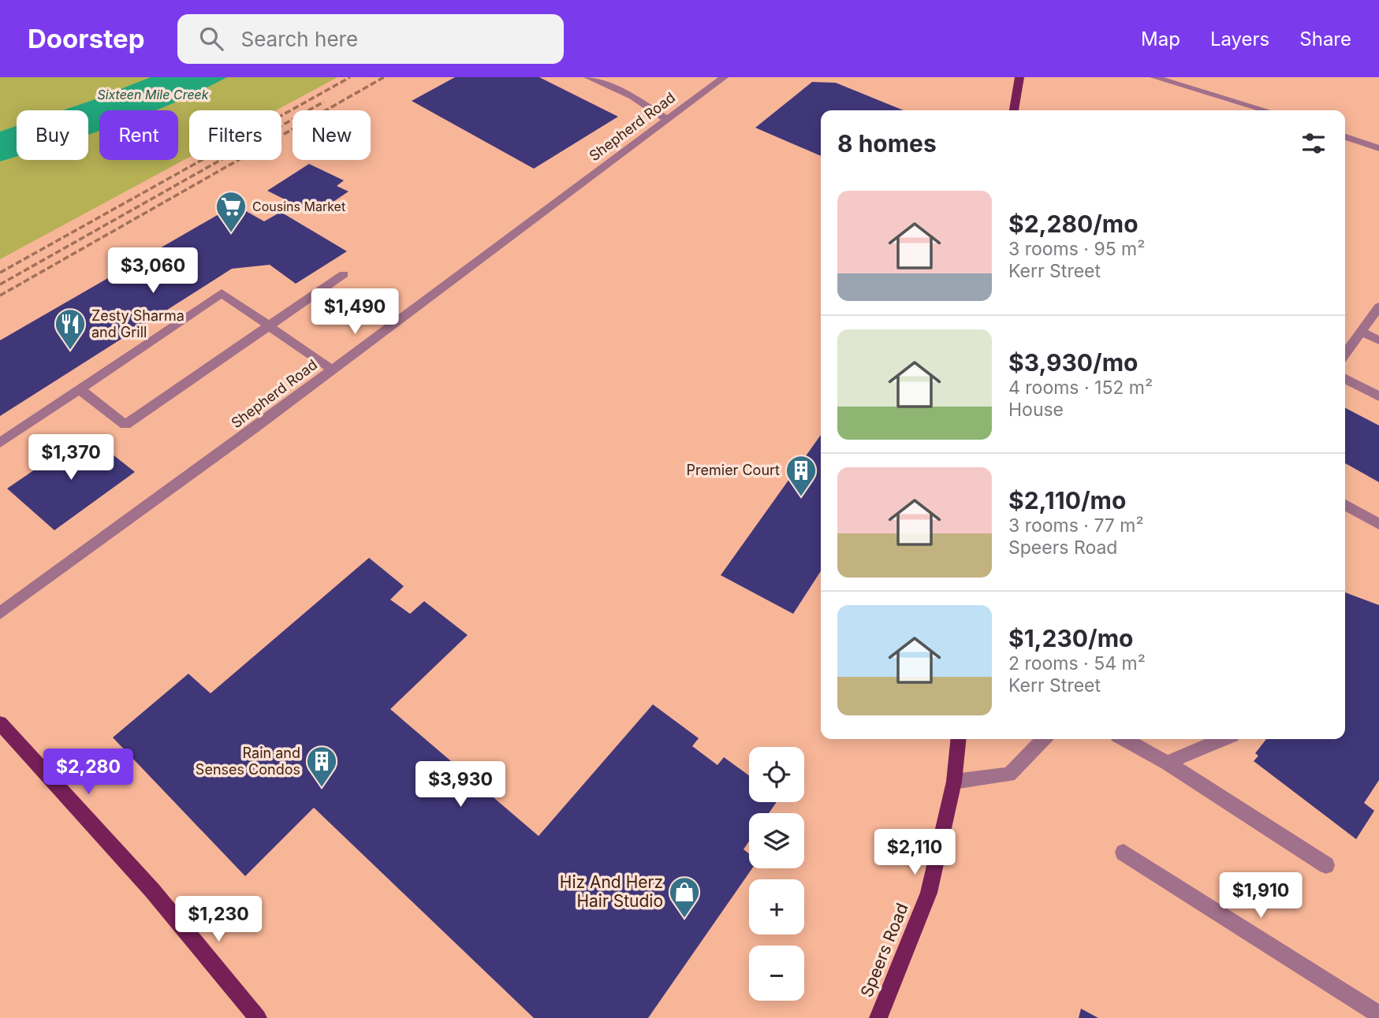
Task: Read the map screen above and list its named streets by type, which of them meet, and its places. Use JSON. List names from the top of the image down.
{
  "streets": {
    "main road": ["Speers Road"],
    "street": ["Shepherd Road"]
  },
  "water": ["Sixteen Mile Creek"],
  "places": {
    "supermarket": ["Cousins Market"],
    "restaurant": ["Zesty Sharma and Grill"],
    "building": ["Premier Court", "Rain and Senses Condos"],
    "shop": ["Hiz And Herz Hair Studio"]
  },
  "page": {
    "header": "Doorstep",
    "search": "Search here",
    "nav": ["Map", "Layers", "Share"],
    "chip": [
      "Buy",
      "Rent",
      "Filters",
      "New"
    ],
    "heading": "8 homes",
    "list": [
      {
        "name": "$2,280/mo",
        "note": "3 rooms · 95 m² · Kerr Street"
      },
      {
        "name": "$3,930/mo",
        "note": "4 rooms · 152 m² · House"
      },
      {
        "name": "$2,110/mo",
        "note": "3 rooms · 77 m² · Speers Road"
      },
      {
        "name": "$1,230/mo",
        "note": "2 rooms · 54 m² · Kerr Street"
      }
    ],
    "price": [
      "$3,060",
      "$1,490",
      "$1,370",
      "$2,280",
      "$3,930",
      "$2,110",
      "$1,910",
      "$1,230"
    ],
    "map_buttons": ["+", "−"]
  }
}
